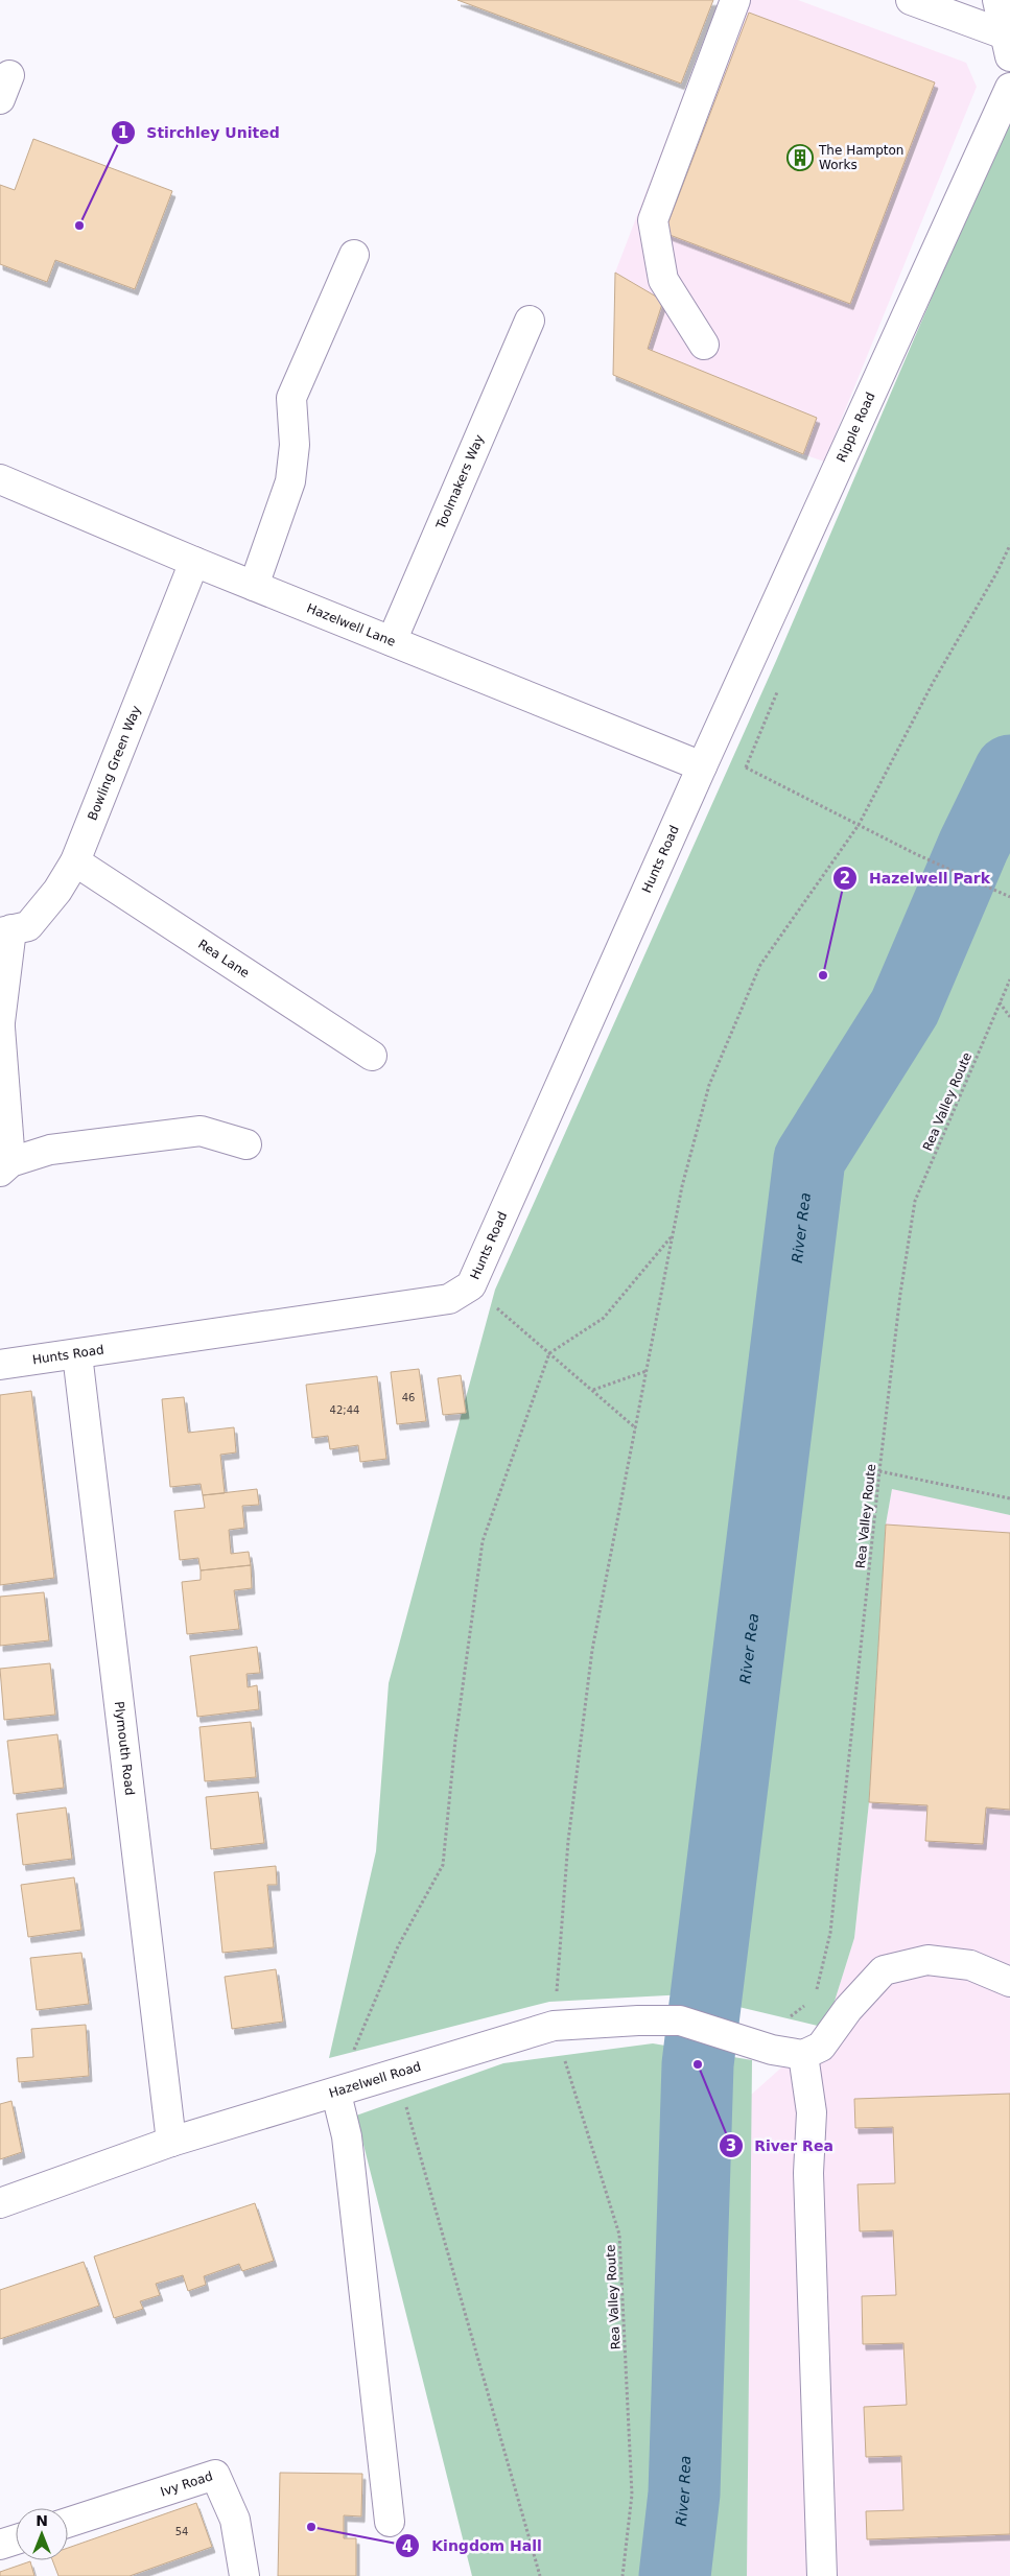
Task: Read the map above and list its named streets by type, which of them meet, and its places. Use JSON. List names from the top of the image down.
{
  "streets": {
    "street": [
      "Ripple Road",
      "Toolmakers Way",
      "Hazelwell Lane",
      "Bowling Green Way",
      "Hunts Road",
      "Rea Lane",
      "Plymouth Road",
      "Hazelwell Road",
      "Ivy Road"
    ],
    "path": ["Rea Valley Route"]
  },
  "crossings": [
    ["Ripple Road", "Hazelwell Lane"],
    ["Ripple Road", "Hunts Road"],
    ["Toolmakers Way", "Hazelwell Lane"],
    ["Hazelwell Lane", "Bowling Green Way"],
    ["Hazelwell Lane", "Hunts Road"],
    ["Bowling Green Way", "Rea Lane"],
    ["Hunts Road", "Plymouth Road"],
    ["Rea Valley Route", "Hazelwell Road"],
    ["Plymouth Road", "Hazelwell Road"]
  ],
  "water": ["River Rea"],
  "places": {
    "building": ["The Hampton Works"],
    "other": [
      "Stirchley United",
      "Hazelwell Park",
      "River Rea",
      "Kingdom Hall"
    ]
  },
  "house_numbers": ["46", "42;44", "54"],
  "north": "top"
}
